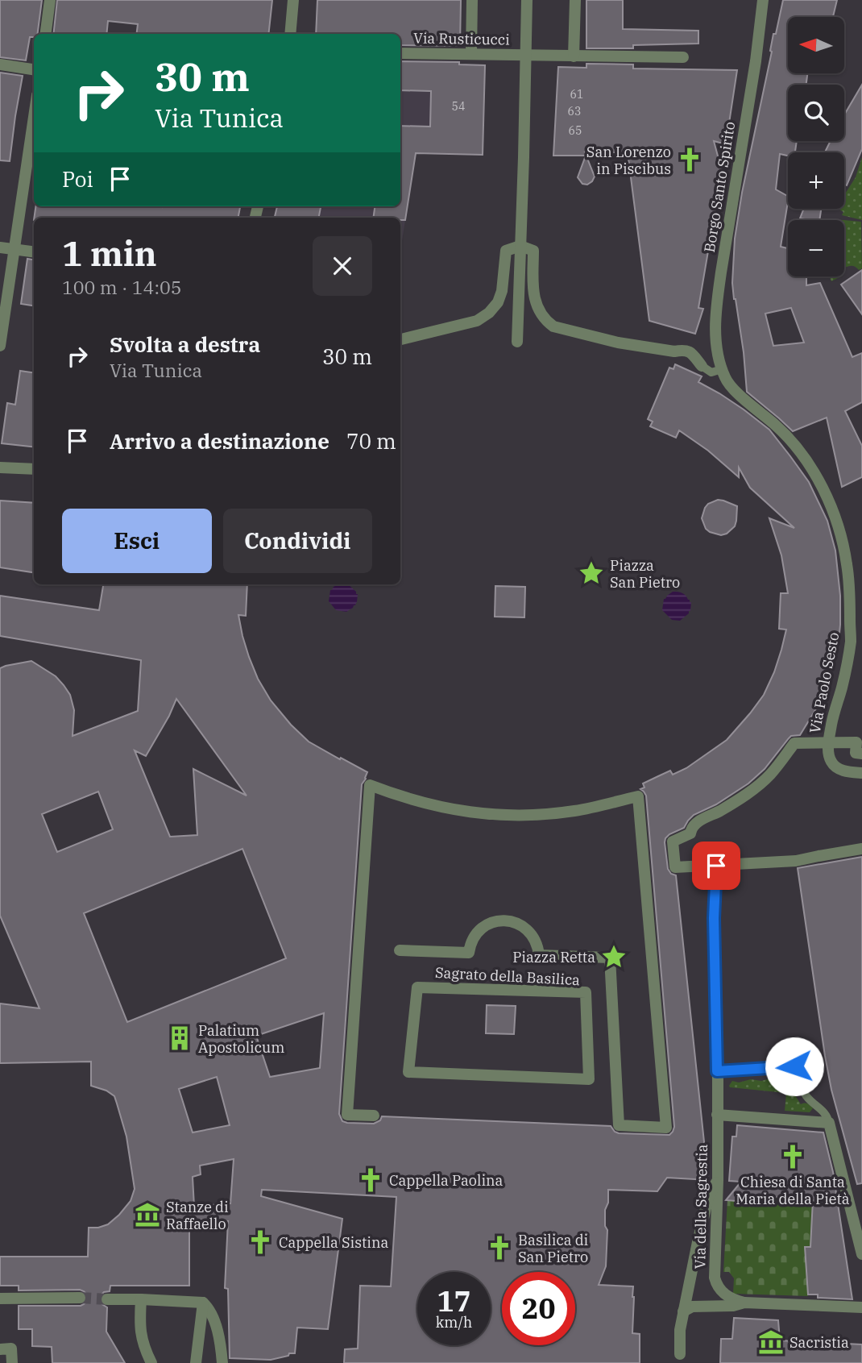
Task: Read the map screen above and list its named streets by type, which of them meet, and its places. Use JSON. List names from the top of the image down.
{
  "streets": {
    "street": [
      "Via Rusticucci",
      "Borgo Santo Spirito",
      "Via Paolo Sesto",
      "Sagrato della Basilica",
      "Via della Sagrestia"
    ]
  },
  "crossings": [
    ["Borgo Santo Spirito", "Via Paolo Sesto"]
  ],
  "places": {
    "church": [
      "San Lorenzo in Piscibus",
      "Chiesa di Santa Maria della Pietà",
      "Cappella Paolina",
      "Cappella Sistina",
      "Basilica di San Pietro"
    ],
    "place": ["Piazza San Pietro", "Piazza Retta"],
    "building": ["Palatium Apostolicum"],
    "museum": ["Stanze di Raffaello", "Sacristia"]
  },
  "house_numbers": [
    "61",
    "54",
    "63",
    "65"
  ],
  "north": "left",
  "page": {
    "map_buttons": ["+", "−"],
    "turn": ["30 m", "Via Tunica"],
    "then": "Poi",
    "heading": ["1 min", "100 m · 14:05"],
    "list": [
      {
        "name": "Svolta a destra",
        "note": "Via Tunica",
        "value": "30 m"
      },
      {
        "name": "Arrivo a destinazione",
        "value": "70 m"
      }
    ],
    "buttons": ["Esci", "Condividi"],
    "speed": "17 km/h",
    "limit": "20"
  }
}
